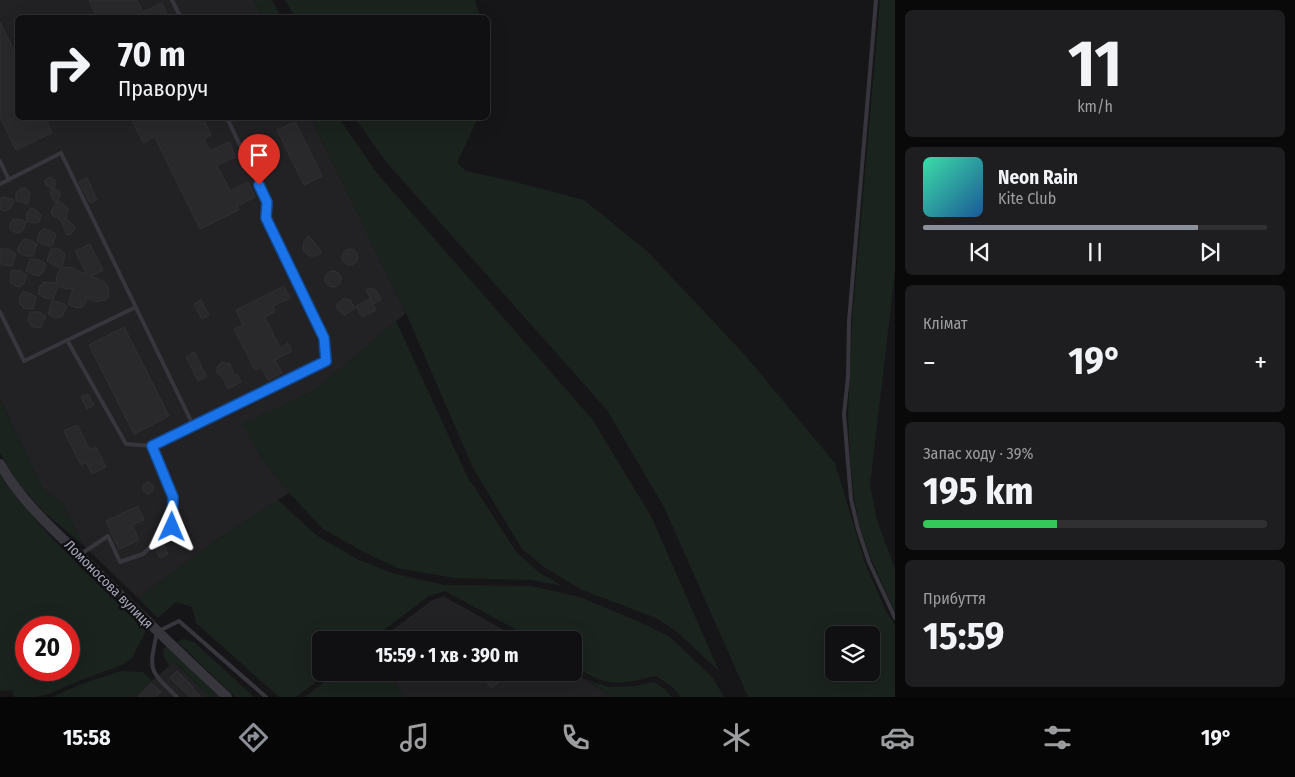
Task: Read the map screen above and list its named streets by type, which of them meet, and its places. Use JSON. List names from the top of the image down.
{
  "streets": {
    "street": ["Ломоносова вулиця"]
  },
  "page": {
    "tile": [
      ["11", "km/h"],
      "Клімат",
      ["Запас ходу · 39%", "195 km"],
      ["Прибуття", "15:59"]
    ],
    "turn": ["70 m", "Праворуч"],
    "song": ["Neon Rain", "Kite Club"],
    "heat": ["−", "19°", "+"],
    "limit": "20",
    "trip": "15:59 · 1 хв · 390 m",
    "tabs": ["15:58", "19°"]
  }
}
